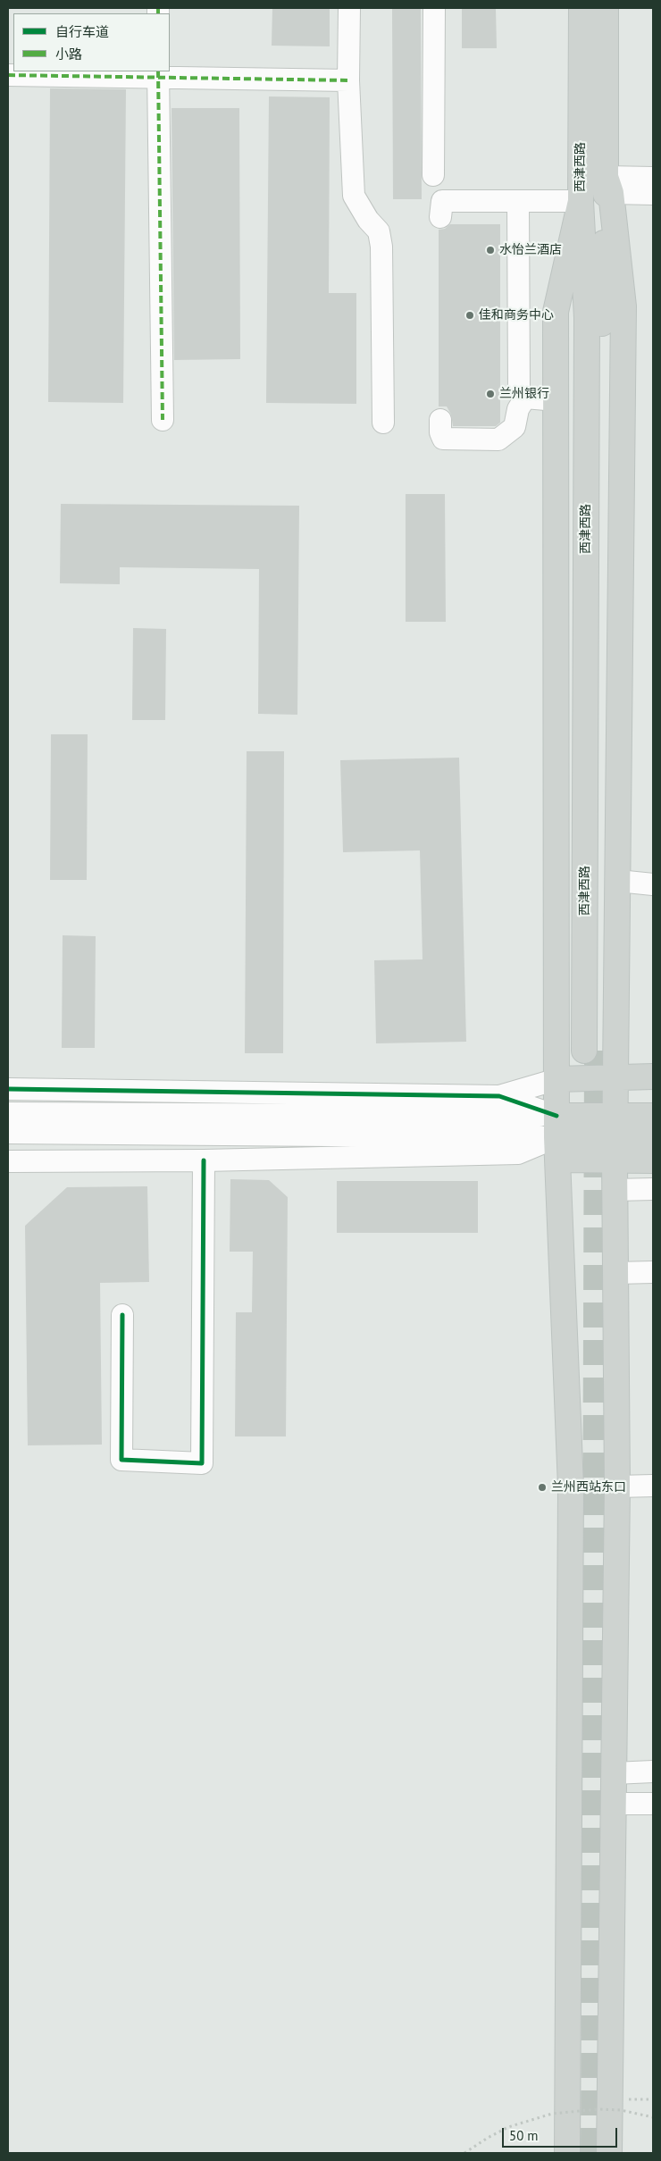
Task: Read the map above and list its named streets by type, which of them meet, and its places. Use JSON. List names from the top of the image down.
{
  "streets": {
    "main road": ["西津西路"]
  },
  "places": [
    "水怡兰酒店",
    "佳和商务中心",
    "兰州银行",
    "兰州西站东口"
  ],
  "legend": ["自行车道", "小路"],
  "scale_bar": "50 m"
}
